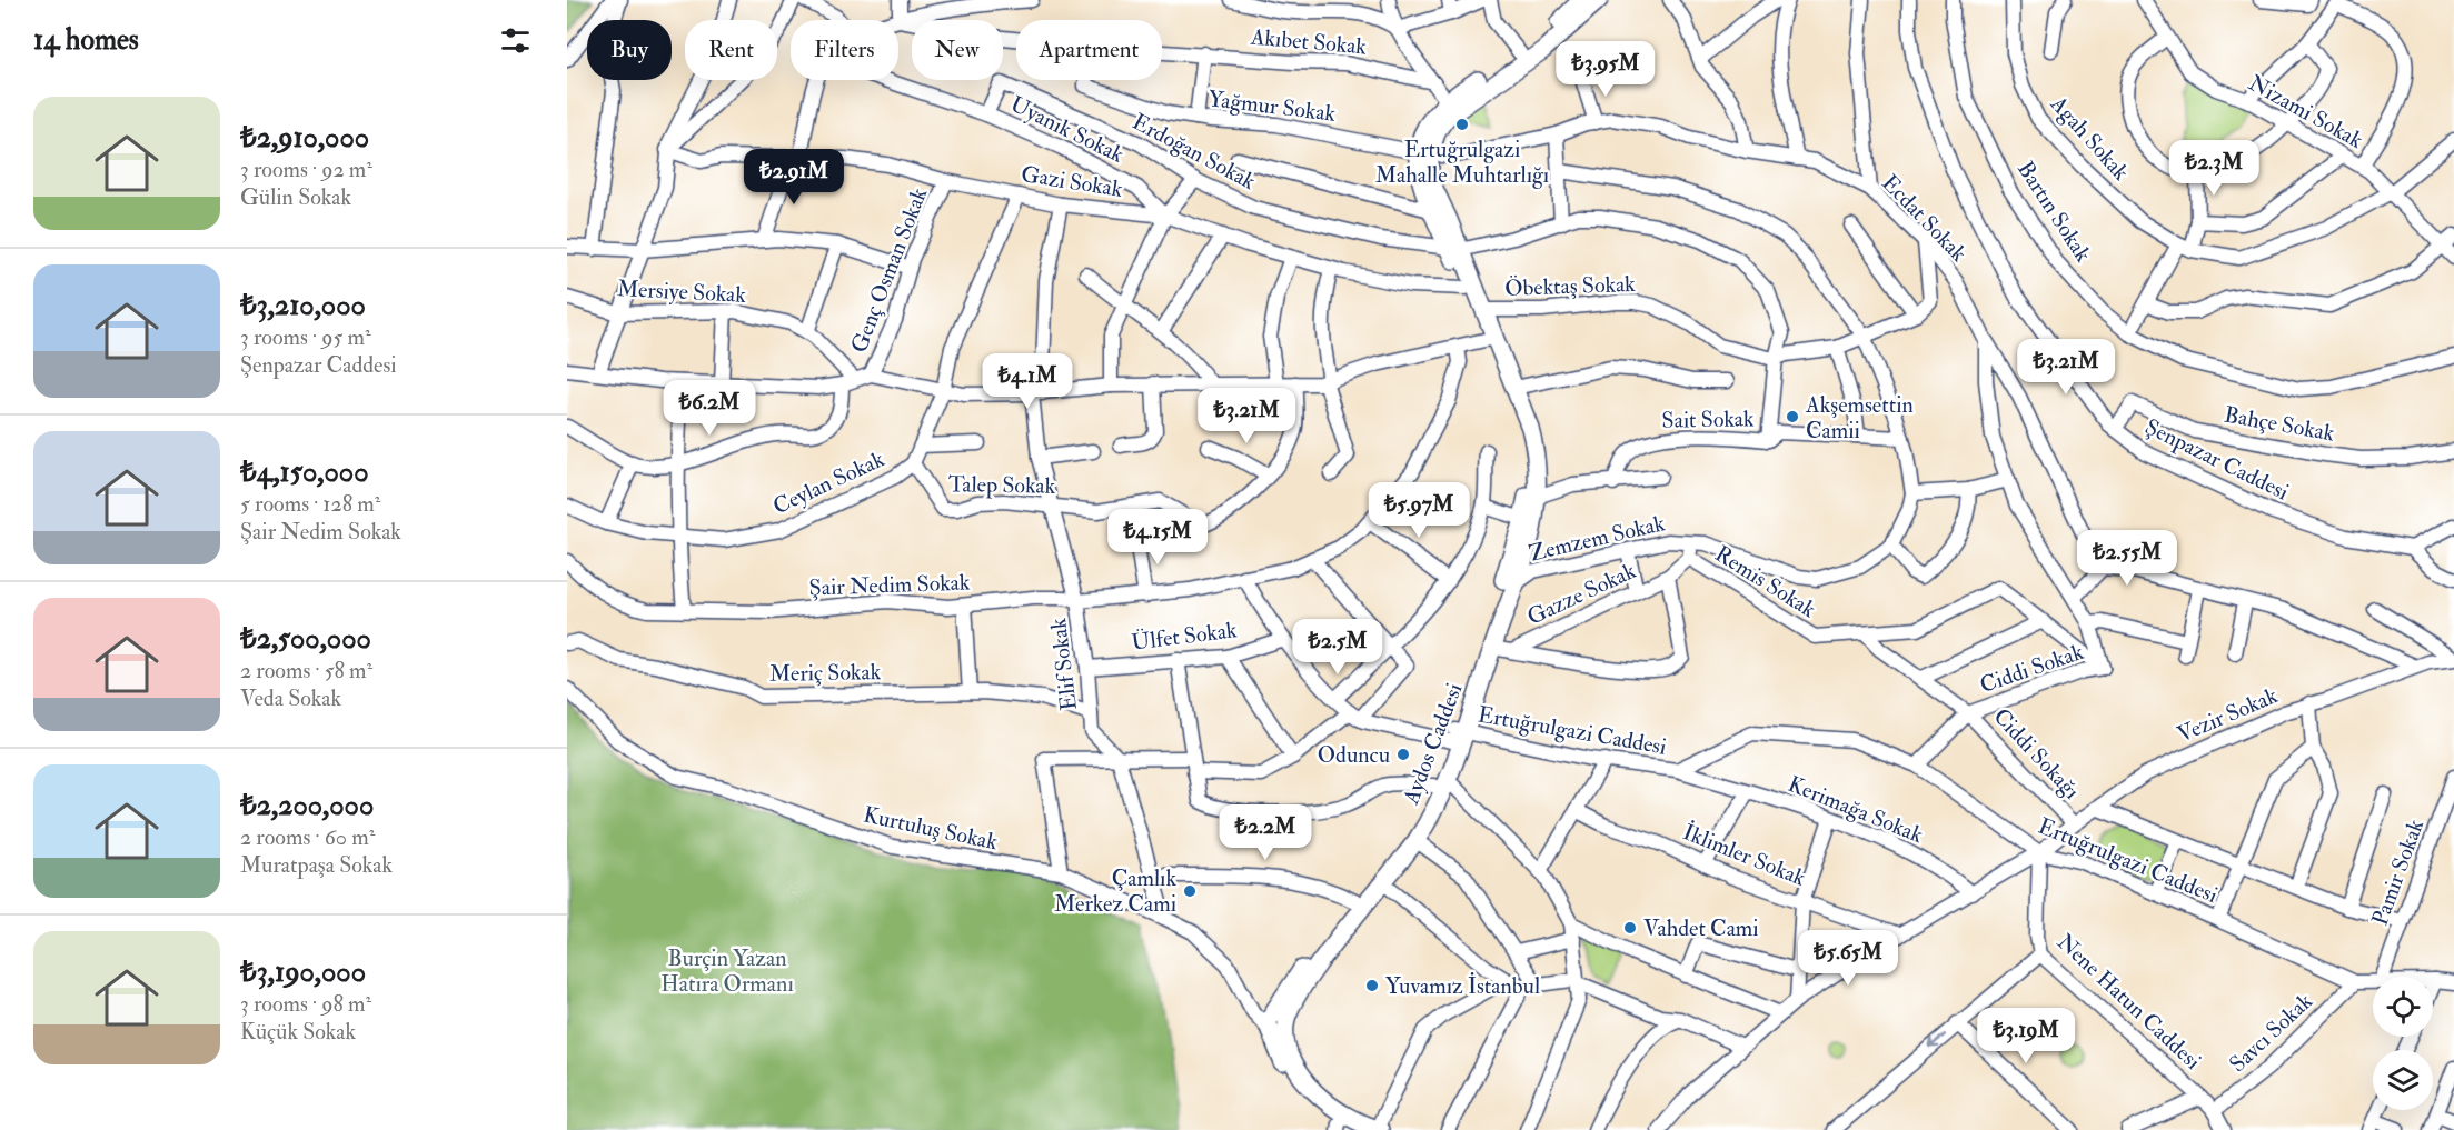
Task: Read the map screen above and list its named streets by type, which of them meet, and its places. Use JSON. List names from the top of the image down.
{
  "streets": {
    "main road": ["Aydos Caddesi"],
    "street": [
      "Akıbet Sokak",
      "Yağmur Sokak",
      "Nizami Sokak",
      "Uyanık Sokak",
      "Agah Sokak",
      "Erdoğan Sokak",
      "Gazi Sokak",
      "Bartın Sokak",
      "Ecdat Sokak",
      "Genç Osman Sokak",
      "Öbektaş Sokak",
      "Mersiye Sokak",
      "Sait Sokak",
      "Bahçe Sokak",
      "Şenpazar Caddesi",
      "Ceylan Sokak",
      "Talep Sokak",
      "Zemzem Sokak",
      "Remis Sokak",
      "Şair Nedim Sokak",
      "Gazze Sokak",
      "Ülfet Sokak",
      "Elif Sokak",
      "Ciddi Sokak",
      "Meriç Sokak",
      "Vezir Sokak",
      "Ertuğrulgazi Caddesi",
      "Ciddi Sokağı",
      "Kerimağa Sokak",
      "Kurtuluş Sokak",
      "İklimler Sokak",
      "Pamir Sokak",
      "Nene Hatun Caddesi",
      "Savcı Sokak"
    ]
  },
  "crossings": [
    ["Yağmur Sokak", "Ecdat Sokak"],
    ["Yağmur Sokak", "Aydos Caddesi"],
    ["Nizami Sokak", "Agah Sokak"],
    ["Uyanık Sokak", "Erdoğan Sokak"],
    ["Uyanık Sokak", "Gazi Sokak"],
    ["Erdoğan Sokak", "Aydos Caddesi"],
    ["Gazi Sokak", "Genç Osman Sokak"],
    ["Gazi Sokak", "Ceylan Sokak"],
    ["Gazi Sokak", "Elif Sokak"],
    ["Gazi Sokak", "Aydos Caddesi"],
    ["Ecdat Sokak", "Remis Sokak"],
    ["Ecdat Sokak", "Ciddi Sokak"],
    ["Ecdat Sokak", "Aydos Caddesi"],
    ["Öbektaş Sokak", "Aydos Caddesi"],
    ["Bahçe Sokak", "Şenpazar Caddesi"],
    ["Ceylan Sokak", "Talep Sokak"],
    ["Talep Sokak", "Elif Sokak"],
    ["Zemzem Sokak", "Aydos Caddesi"],
    ["Remis Sokak", "Gazze Sokak"],
    ["Remis Sokak", "Ciddi Sokak"],
    ["Remis Sokak", "Ciddi Sokağı"],
    ["Şair Nedim Sokak", "Elif Sokak"],
    ["Ülfet Sokak", "Elif Sokak"],
    ["Elif Sokak", "Meriç Sokak"],
    ["Elif Sokak", "Kurtuluş Sokak"],
    ["Ciddi Sokak", "Ertuğrulgazi Caddesi"],
    ["Ciddi Sokak", "Ciddi Sokağı"],
    ["Vezir Sokak", "Ertuğrulgazi Caddesi"],
    ["Vezir Sokak", "Ciddi Sokağı"],
    ["Vezir Sokak", "Kerimağa Sokak"],
    ["Vezir Sokak", "İklimler Sokak"],
    ["Vezir Sokak", "Nene Hatun Caddesi"],
    ["Ertuğrulgazi Caddesi", "Aydos Caddesi"],
    ["Ertuğrulgazi Caddesi", "Kerimağa Sokak"],
    ["Ertuğrulgazi Caddesi", "Nene Hatun Caddesi"],
    ["Ertuğrulgazi Caddesi", "Savcı Sokak"],
    ["Aydos Caddesi", "Kurtuluş Sokak"],
    ["Nene Hatun Caddesi", "Savcı Sokak"]
  ],
  "parks": ["Burçin Yazan Hatıra Ormanı"],
  "places": [
    "Ertuğrulgazi Mahalle Muhtarlığı",
    "Akşemsettin Camii",
    "Oduncu",
    "Çamlık Merkez Cami",
    "Vahdet Cami",
    "Yuvamız İstanbul"
  ],
  "page": {
    "heading": "14 homes",
    "chip": [
      "Buy",
      "Rent",
      "Filters",
      "New",
      "Apartment"
    ],
    "price": [
      "₺3.95M",
      "₺2.3M",
      "₺2.91M",
      "₺3.21M",
      "₺4.1M",
      "₺6.2M",
      "₺3.21M",
      "₺5.97M",
      "₺4.15M",
      "₺2.55M",
      "₺2.5M",
      "₺2.2M",
      "₺5.65M",
      "₺3.19M"
    ],
    "list": [
      {
        "name": "₺2,910,000",
        "note": "3 rooms · 92 m² · Gülin Sokak"
      },
      {
        "name": "₺3,210,000",
        "note": "3 rooms · 95 m² · Şenpazar Caddesi"
      },
      {
        "name": "₺4,150,000",
        "note": "5 rooms · 128 m² · Şair Nedim Sokak"
      },
      {
        "name": "₺2,500,000",
        "note": "2 rooms · 58 m² · Veda Sokak"
      },
      {
        "name": "₺2,200,000",
        "note": "2 rooms · 60 m² · Muratpaşa Sokak"
      },
      {
        "name": "₺3,190,000",
        "note": "3 rooms · 98 m² · Küçük Sokak"
      }
    ]
  }
}
